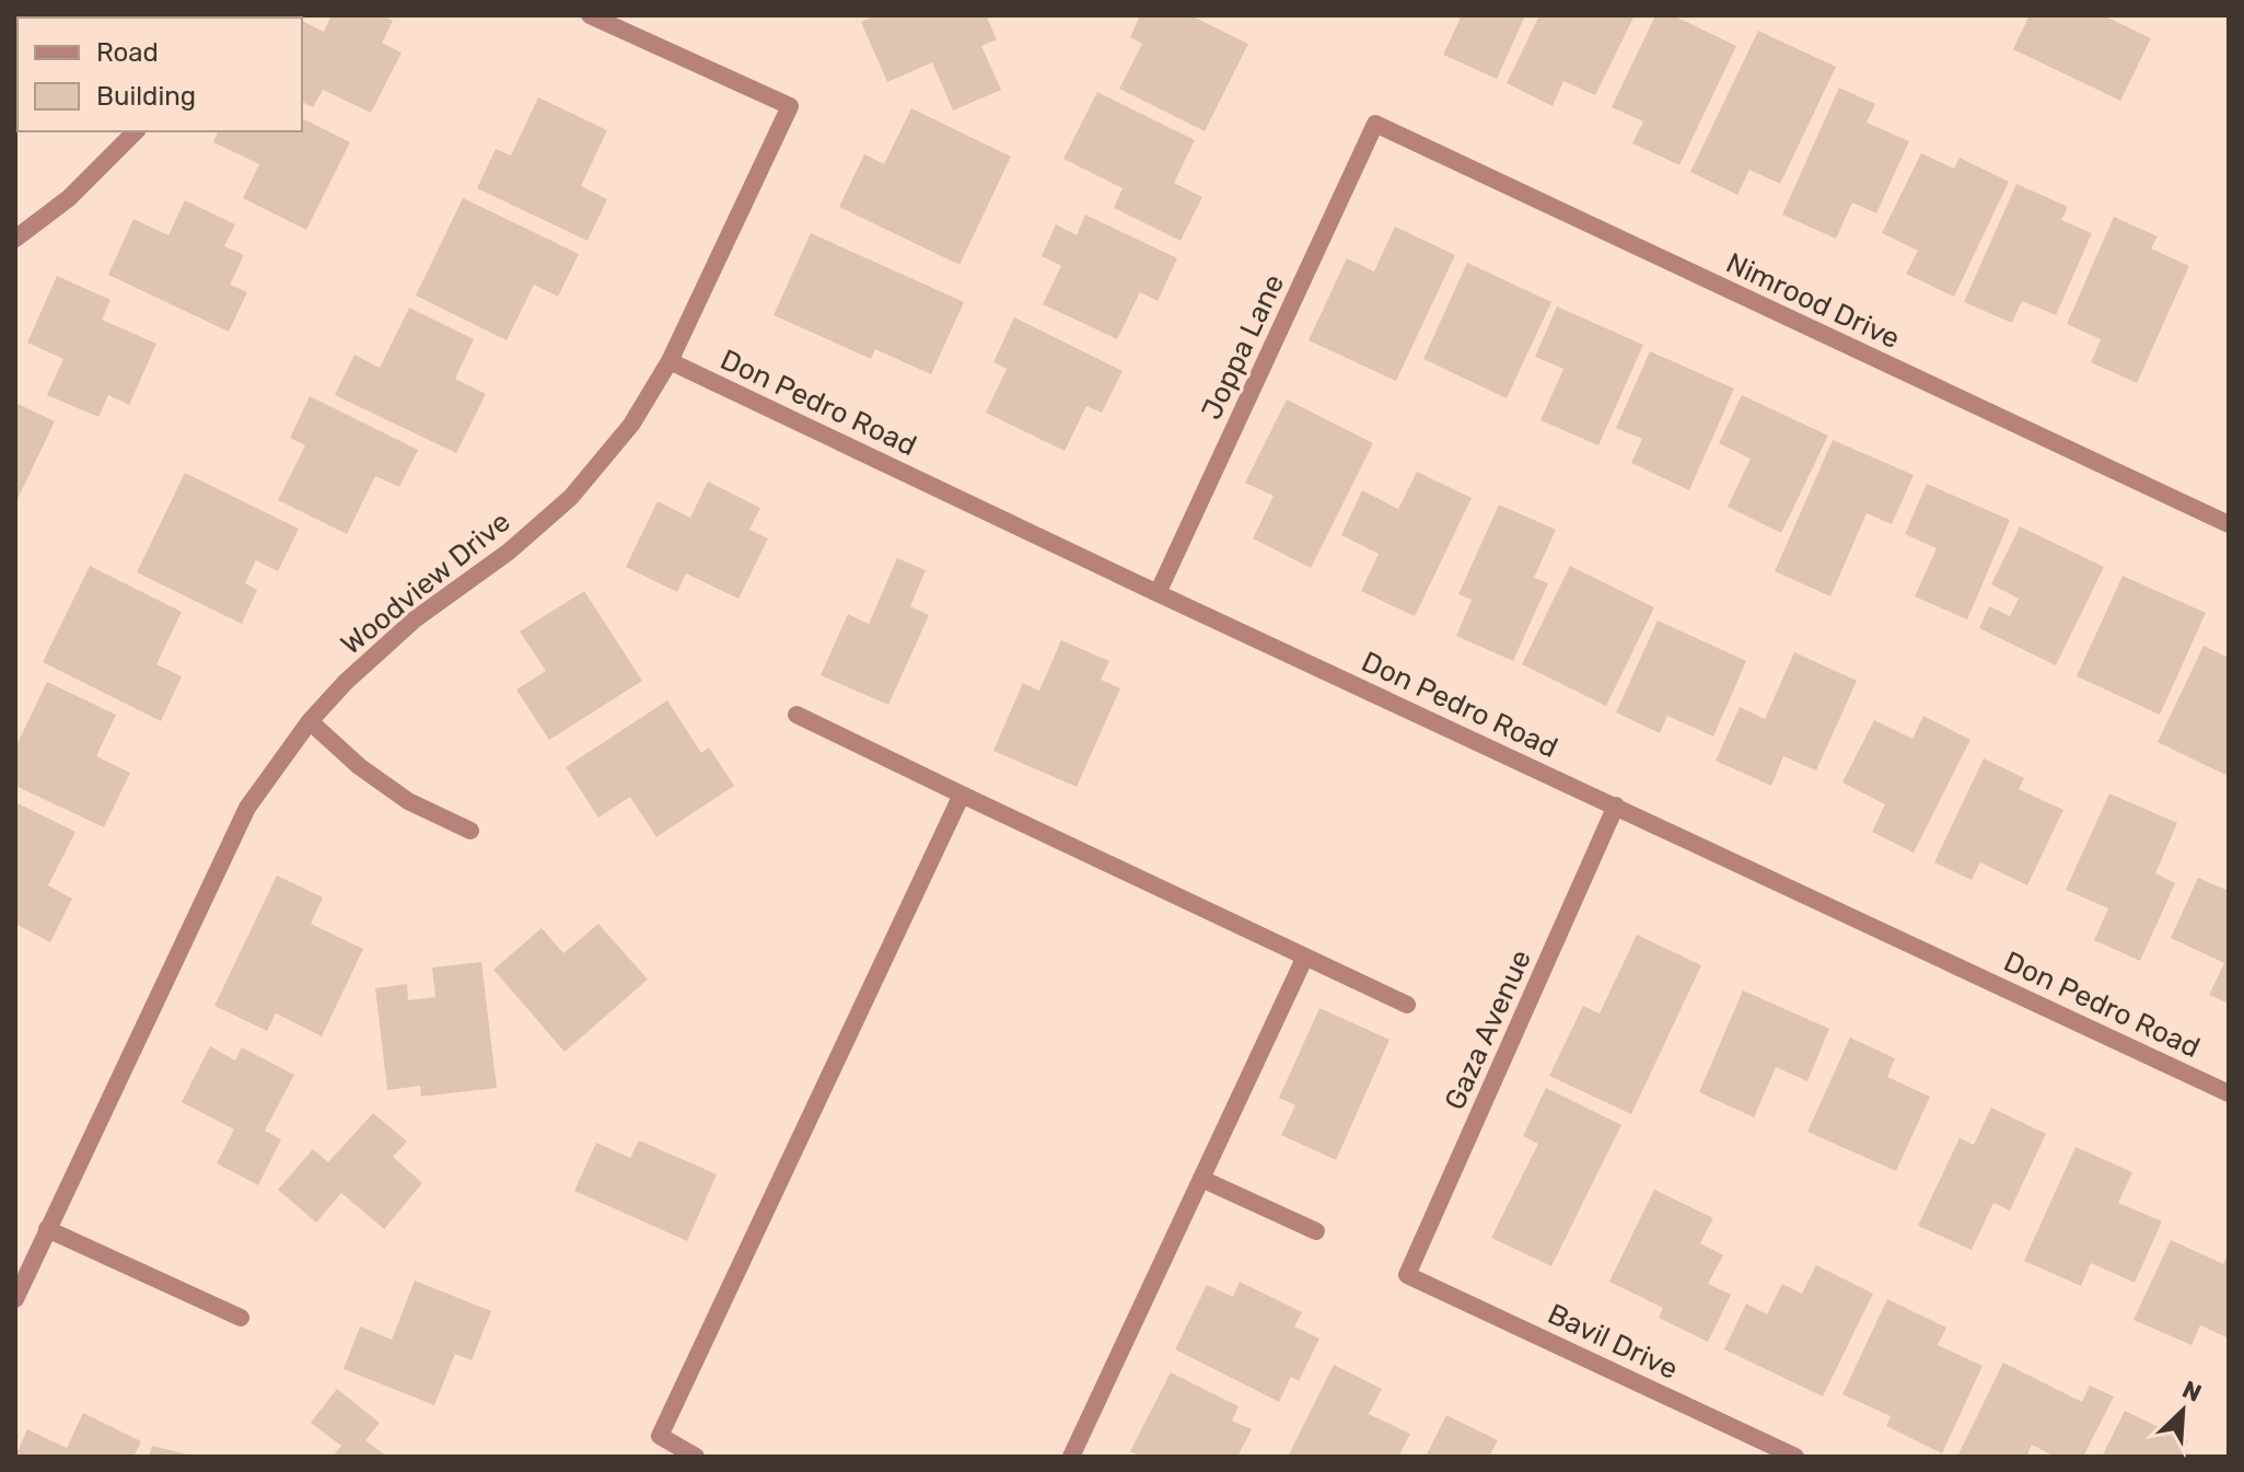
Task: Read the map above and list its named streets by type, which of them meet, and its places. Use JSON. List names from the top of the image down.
{
  "streets": {
    "street": [
      "Nimrood Drive",
      "Joppa Lane",
      "Don Pedro Road",
      "Woodview Drive",
      "Gaza Avenue",
      "Bavil Drive"
    ]
  },
  "crossings": [
    ["Nimrood Drive", "Joppa Lane"],
    ["Joppa Lane", "Don Pedro Road"],
    ["Don Pedro Road", "Woodview Drive"],
    ["Don Pedro Road", "Gaza Avenue"],
    ["Gaza Avenue", "Bavil Drive"]
  ],
  "legend": ["Road", "Building"],
  "north": "top right"
}
